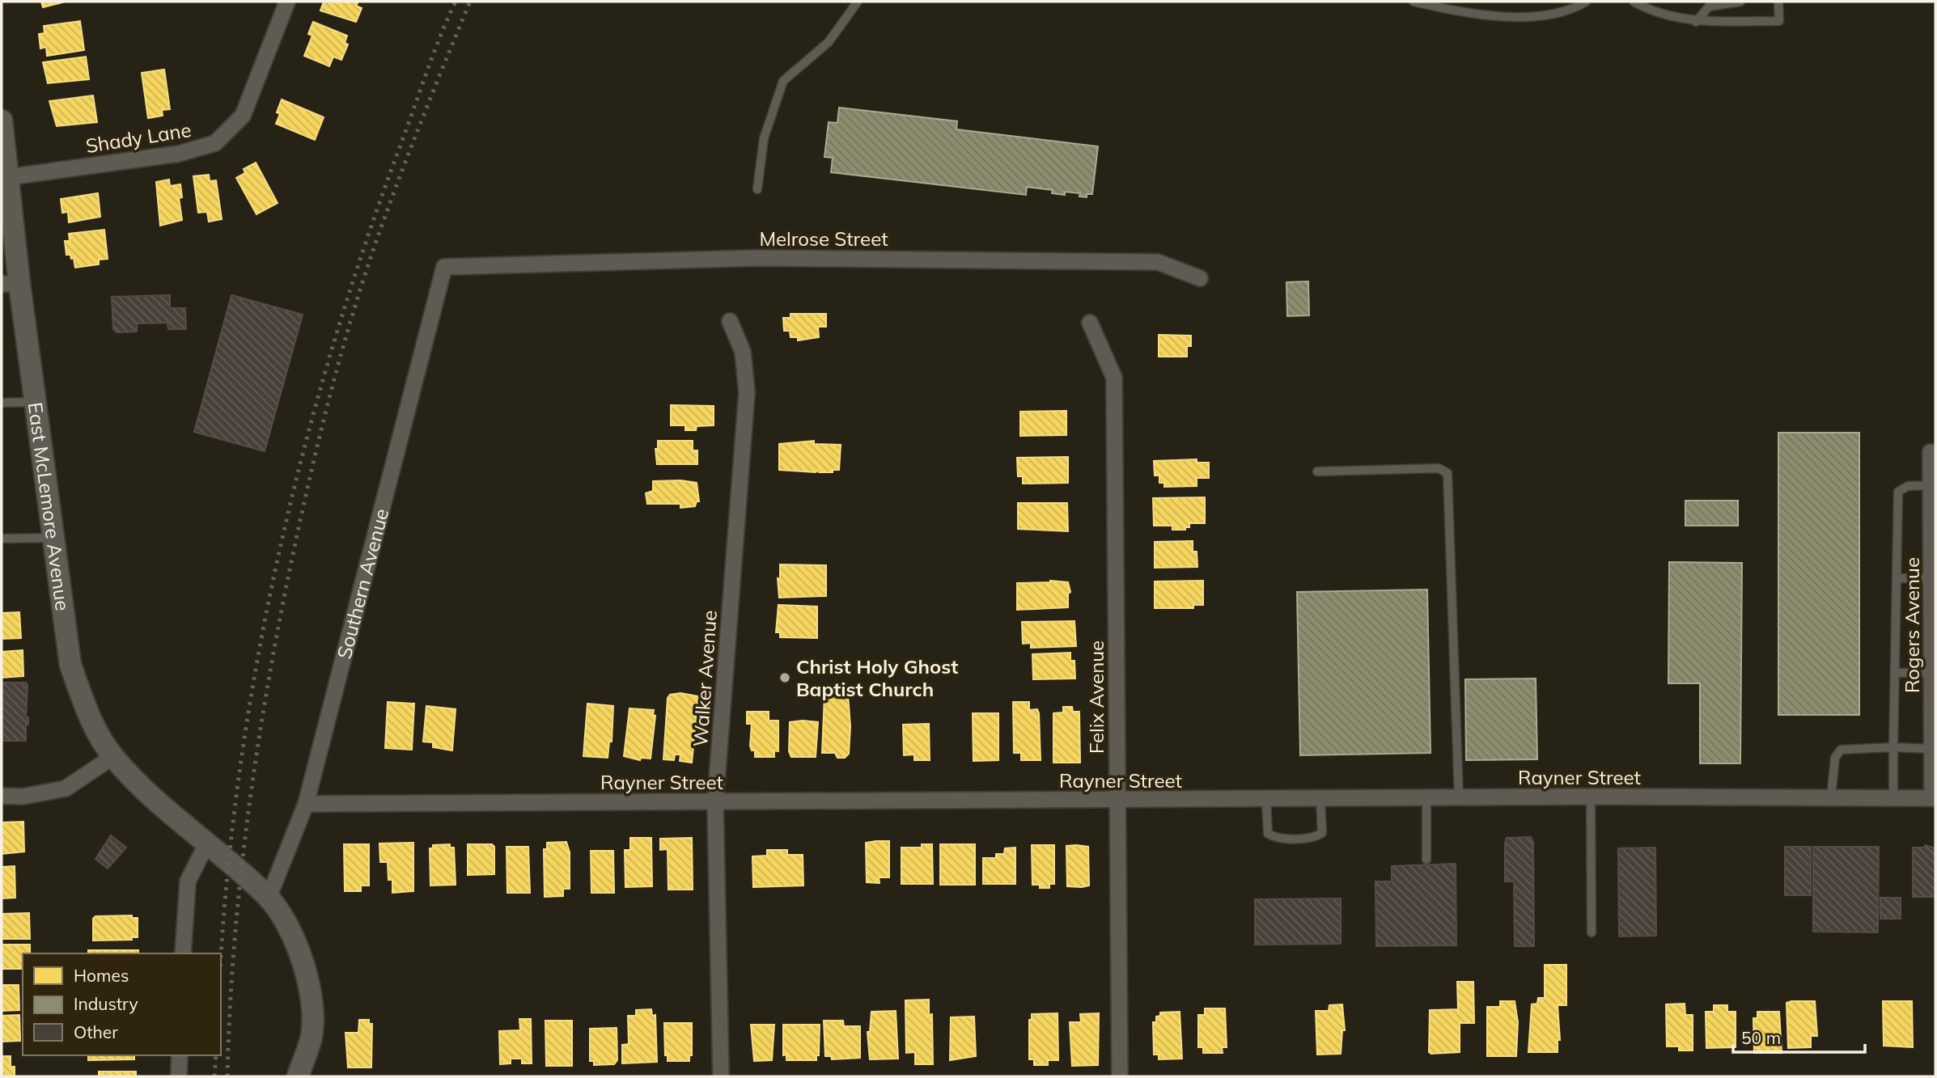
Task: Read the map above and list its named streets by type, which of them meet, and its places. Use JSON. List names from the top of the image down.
{
  "streets": {
    "main road": ["East McLemore Avenue"],
    "street": [
      "Shady Lane",
      "Melrose Street",
      "Southern Avenue",
      "Rogers Avenue",
      "Walker Avenue",
      "Felix Avenue",
      "Rayner Street"
    ]
  },
  "crossings": [
    ["Shady Lane", "East McLemore Avenue"],
    ["Melrose Street", "Southern Avenue"],
    ["Southern Avenue", "Rayner Street"],
    ["Rogers Avenue", "Rayner Street"],
    ["Walker Avenue", "Rayner Street"],
    ["Felix Avenue", "Rayner Street"]
  ],
  "places": ["Christ Holy Ghost Baptist Church"],
  "legend": ["Homes", "Industry", "Other"],
  "scale_bar": "50 m"
}
